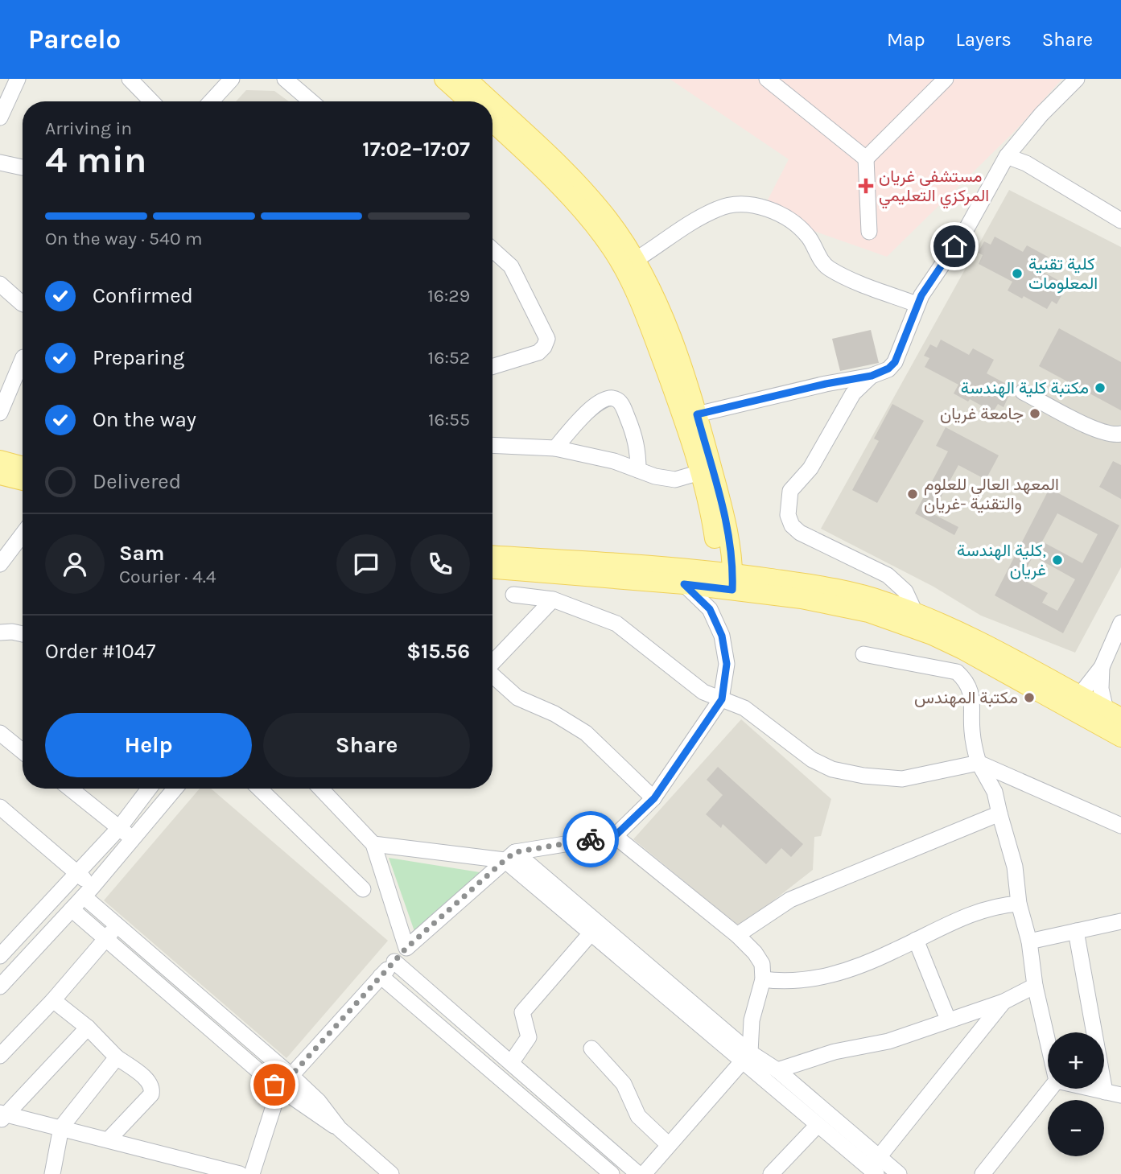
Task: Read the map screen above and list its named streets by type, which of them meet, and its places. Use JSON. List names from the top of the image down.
{
  "places": {
    "health": ["مستشفى غريان المركزي التعليمي"],
    "other": [
      "كلية تقنية المعلومات",
      "مكتبة كلية الهندسة",
      "جامعة غريان",
      "المعهد العالي للعلوم والتقنية -غريان",
      "كلية الهندسة, غريان",
      "مكتبة المهندس"
    ]
  },
  "page": {
    "header": "Parcelo",
    "nav": ["Map", "Layers", "Share"],
    "heading": ["4 min", "Arriving in", "17:02–17:07"],
    "panel": [
      "Sam",
      "Courier · 4.4",
      "Order #1047",
      "$15.56"
    ],
    "bar": "On the way · 540 m",
    "list": [
      ["Confirmed", "16:29"],
      ["Preparing", "16:52"],
      ["On the way", "16:55"],
      "Delivered"
    ],
    "buttons": ["Help", "Share"],
    "map_buttons": ["+", "−"]
  }
}
